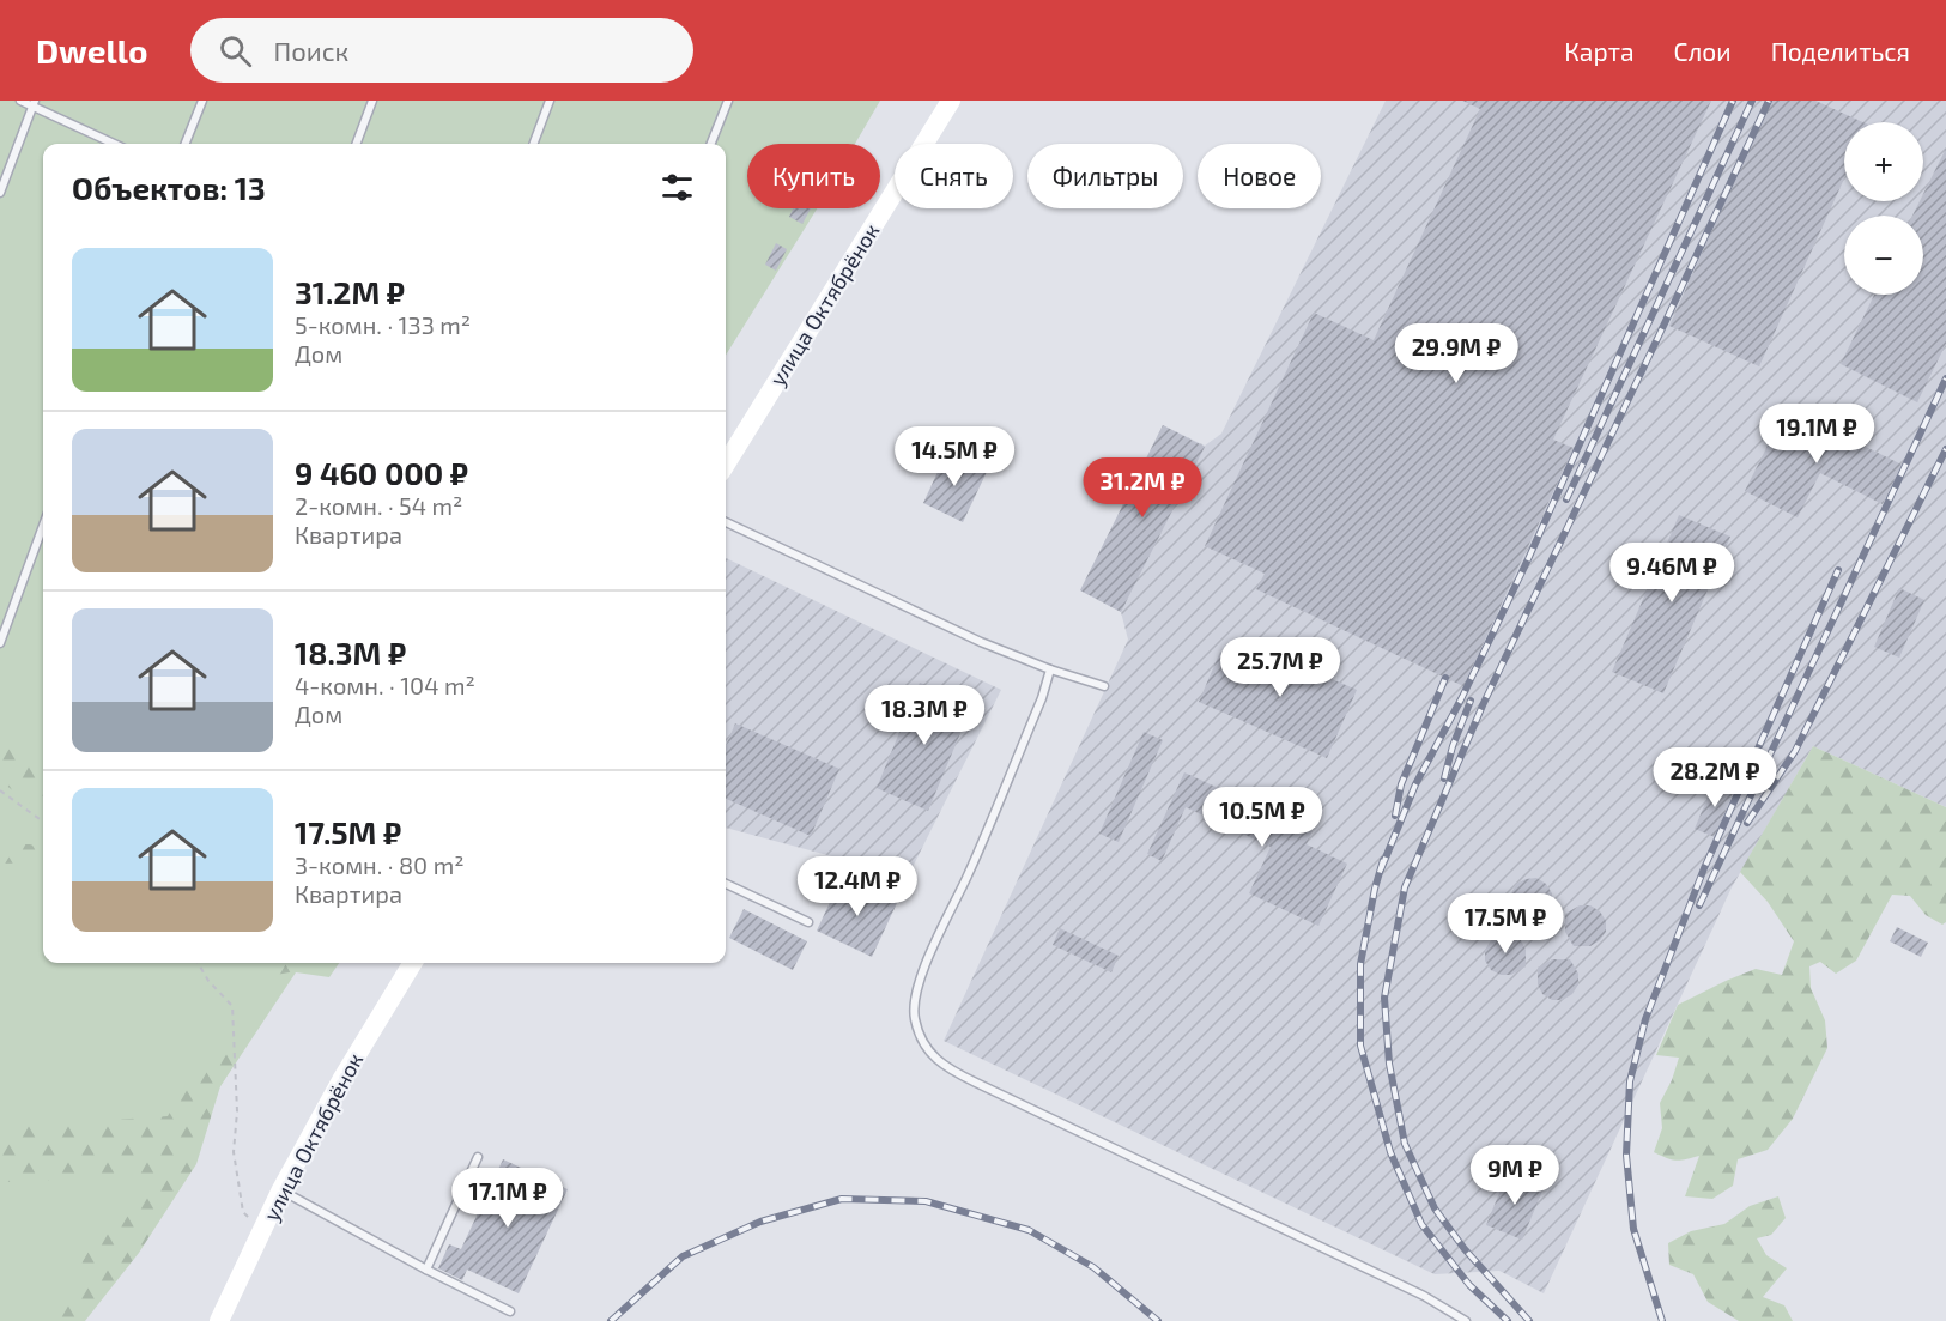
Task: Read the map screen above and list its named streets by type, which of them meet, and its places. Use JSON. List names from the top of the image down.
{
  "streets": {
    "street": ["улица Октябрёнок"]
  },
  "page": {
    "header": "Dwello",
    "search": "Поиск",
    "nav": ["Карта", "Слои", "Поделиться"],
    "map_buttons": ["+", "−"],
    "chip": [
      "Купить",
      "Снять",
      "Фильтры",
      "Новое"
    ],
    "heading": "Объектов: 13",
    "list": [
      {
        "name": "31.2M ₽",
        "note": "5-комн. · 133 m² · Дом"
      },
      {
        "name": "9 460 000 ₽",
        "note": "2-комн. · 54 m² · Квартира"
      },
      {
        "name": "18.3M ₽",
        "note": "4-комн. · 104 m² · Дом"
      },
      {
        "name": "17.5M ₽",
        "note": "3-комн. · 80 m² · Квартира"
      }
    ],
    "price": [
      "29.9M ₽",
      "19.1M ₽",
      "14.5M ₽",
      "31.2M ₽",
      "9.46M ₽",
      "25.7M ₽",
      "18.3M ₽",
      "28.2M ₽",
      "10.5M ₽",
      "12.4M ₽",
      "17.5M ₽",
      "9M ₽",
      "17.1M ₽"
    ]
  }
}
